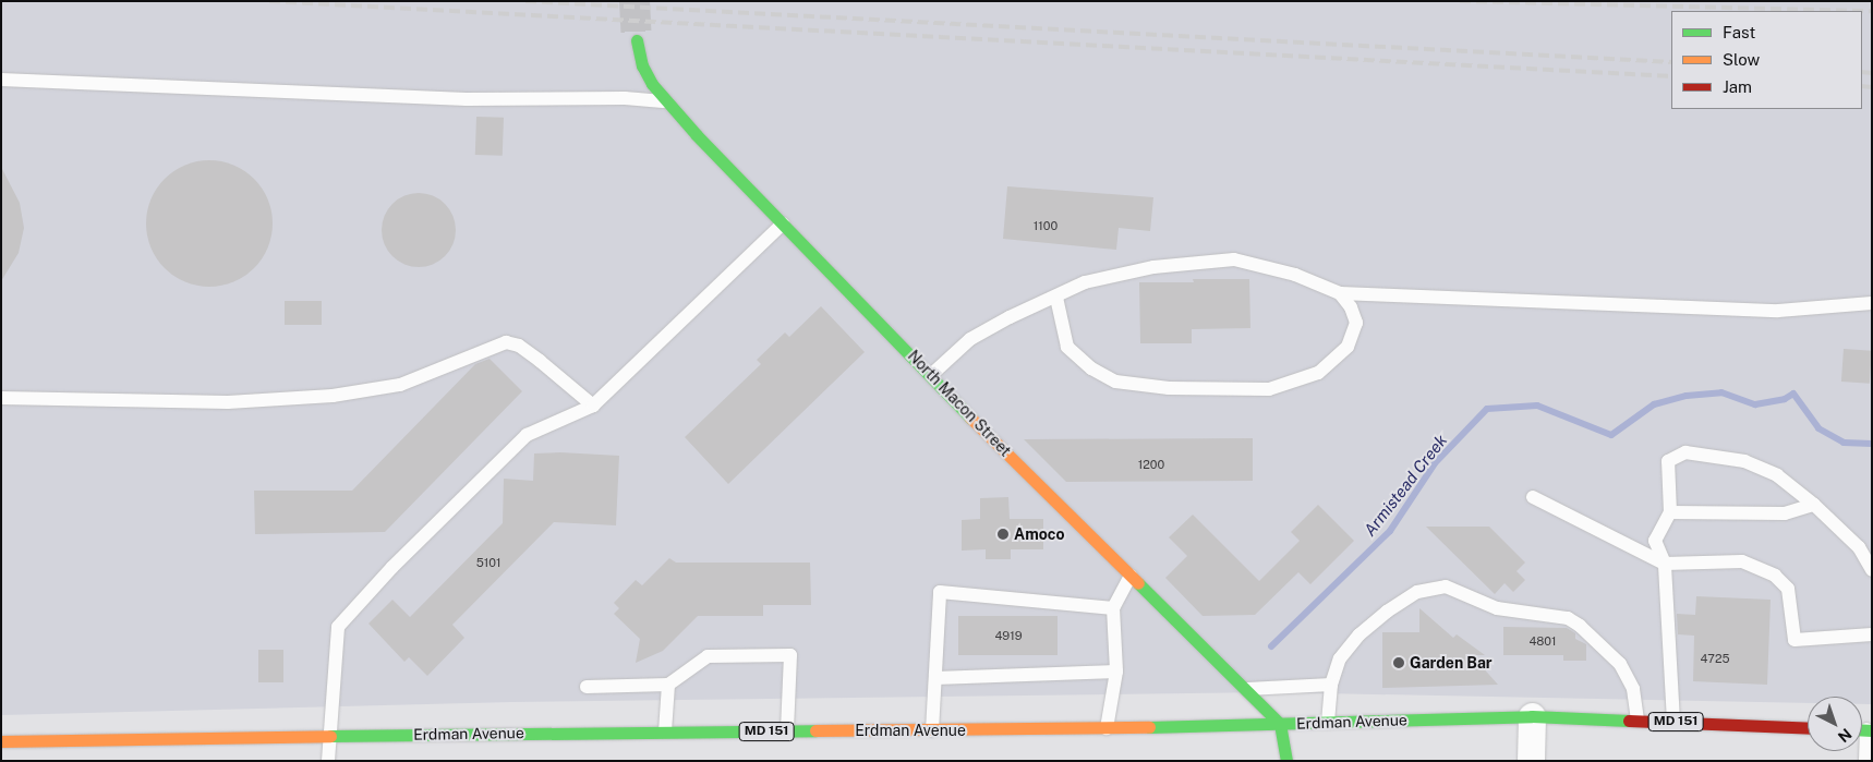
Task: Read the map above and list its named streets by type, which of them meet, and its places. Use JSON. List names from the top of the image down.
{
  "streets": {
    "main road": ["North Macon Street", "Erdman Avenue", "MD 151"]
  },
  "crossings": [
    ["North Macon Street", "Erdman Avenue"]
  ],
  "water": ["Armistead Creek"],
  "places": ["Amoco", "Garden Bar"],
  "house_numbers": [
    "1100",
    "1200",
    "5101",
    "4919",
    "4801",
    "4725"
  ],
  "legend": ["Fast", "Slow", "Jam"],
  "north": "bottom right"
}
